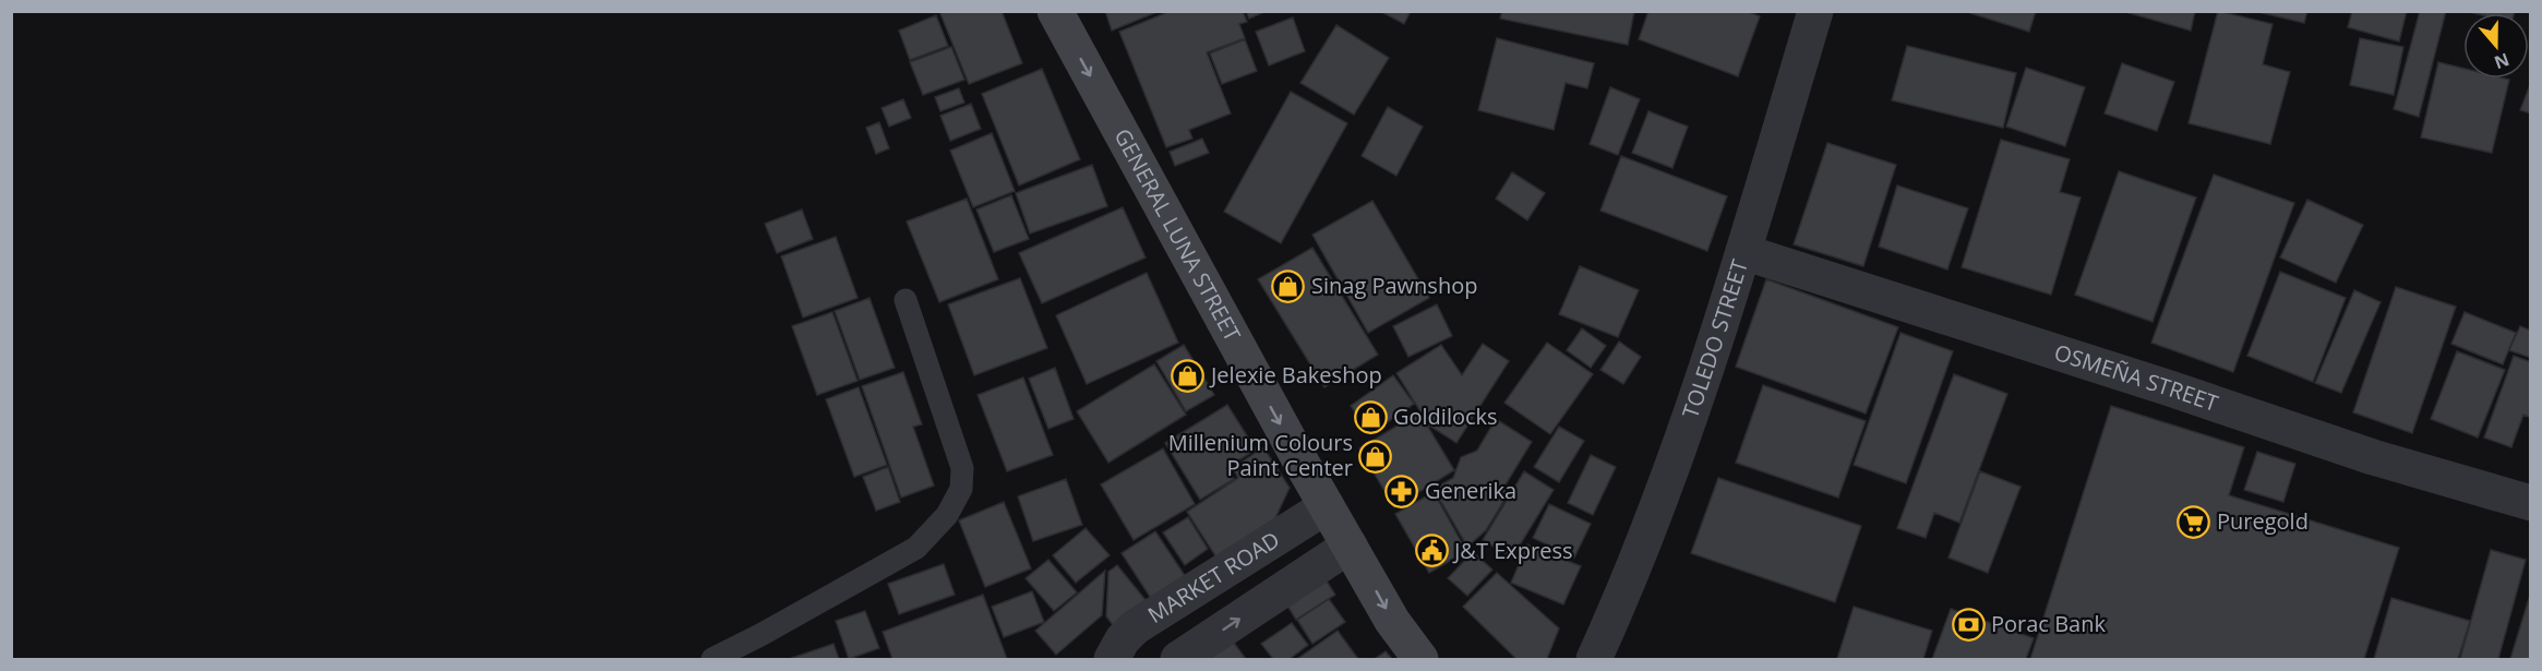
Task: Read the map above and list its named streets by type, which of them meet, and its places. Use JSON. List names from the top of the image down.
{
  "streets": {
    "main road": ["GENERAL LUNA STREET"],
    "street": ["TOLEDO STREET", "OSMEÑA STREET", "MARKET ROAD"]
  },
  "crossings": [
    ["GENERAL LUNA STREET", "MARKET ROAD"],
    ["TOLEDO STREET", "OSMEÑA STREET"]
  ],
  "one_way": ["GENERAL LUNA STREET"],
  "places": {
    "shop": [
      "Sinag Pawnshop",
      "Jelexie Bakeshop",
      "Goldilocks",
      "Millenium Colours Paint Center"
    ],
    "pharmacy": ["Generika"],
    "supermarket": ["Puregold"],
    "public building": ["J&T Express"],
    "bank": ["Porac Bank"]
  },
  "north": "bottom"
}
